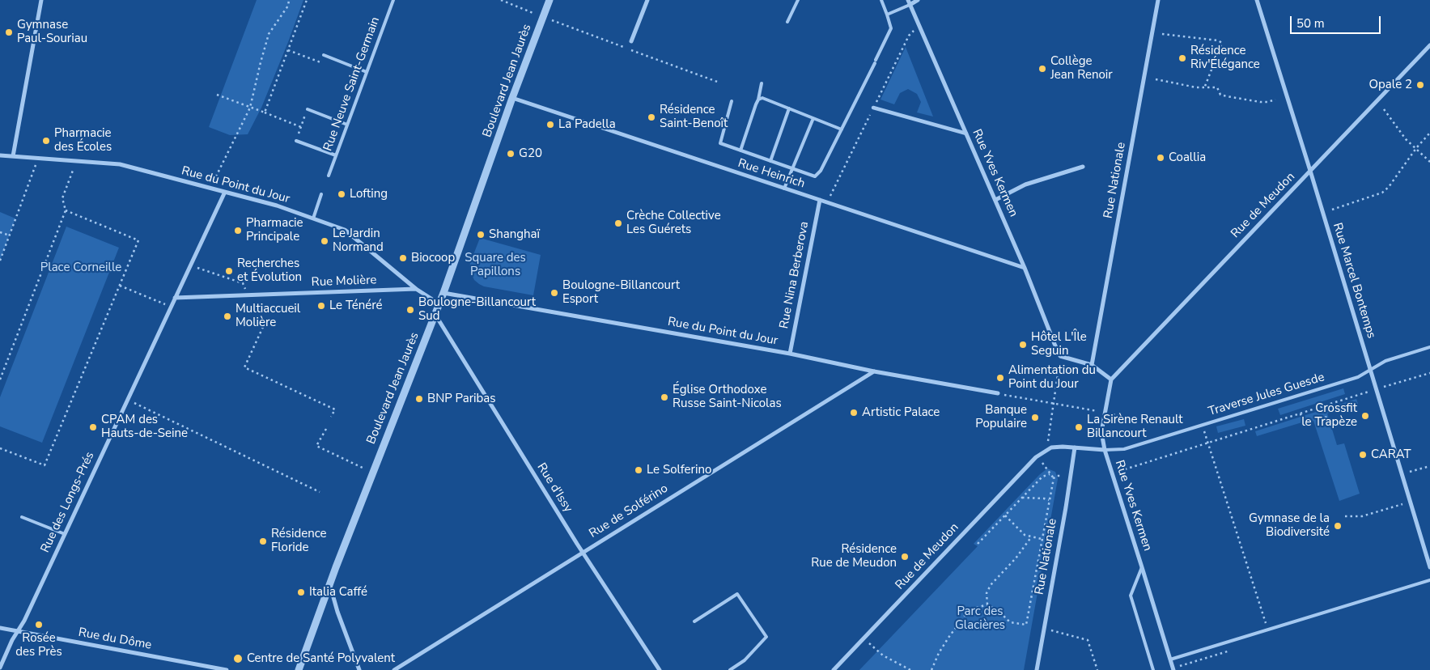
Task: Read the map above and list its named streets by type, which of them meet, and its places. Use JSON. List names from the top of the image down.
{
  "streets": {
    "street": [
      "Boulevard Jean Jaurès",
      "Rue Yves Kermen",
      "Rue Heinrich",
      "Rue Nationale",
      "Rue du Point du Jour",
      "Rue de Meudon",
      "Rue Nina Berberova",
      "Rue Marcel Bontemps",
      "Rue Molière",
      "Rue d'Issy",
      "Rue des Longs-Prés",
      "Rue de Solférino",
      "Rue du Dôme"
    ],
    "lane": ["Rue Neuve Saint-Germain", "Traverse Jules Guesde"]
  },
  "crossings": [
    ["Boulevard Jean Jaurès", "Rue Heinrich"],
    ["Boulevard Jean Jaurès", "Rue du Point du Jour"],
    ["Boulevard Jean Jaurès", "Rue d'Issy"],
    ["Rue Yves Kermen", "Rue Heinrich"],
    ["Rue Yves Kermen", "Rue de Meudon"],
    ["Rue Yves Kermen", "Traverse Jules Guesde"],
    ["Rue Heinrich", "Rue Nina Berberova"],
    ["Rue du Point du Jour", "Rue Nina Berberova"],
    ["Rue du Point du Jour", "Rue Molière"],
    ["Rue du Point du Jour", "Rue des Longs-Prés"],
    ["Rue du Point du Jour", "Rue de Solférino"],
    ["Rue de Meudon", "Rue Marcel Bontemps"],
    ["Rue Marcel Bontemps", "Traverse Jules Guesde"],
    ["Rue Molière", "Rue des Longs-Prés"],
    ["Rue d'Issy", "Rue de Solférino"],
    ["Rue des Longs-Prés", "Rue du Dôme"]
  ],
  "parks": ["Square des Papillons", "Place Corneille", "Parc des Glacières"],
  "places": [
    "Gymnase Paul-Souriau",
    "Résidence Riv'Élégance",
    "Collège Jean Renoir",
    "Opale 2",
    "Résidence Saint-Benoît",
    "La Padella",
    "Pharmacie des Écoles",
    "G20",
    "Coallia",
    "Lofting",
    "Crèche Collective Les Guérets",
    "Pharmacie Principale",
    "Shanghaï",
    "Le Jardin Normand",
    "Biocoop",
    "Recherches et Évolution",
    "Boulogne-Billancourt Esport",
    "Le Ténéré",
    "Boulogne-Billancourt Sud",
    "Multiaccueil Molière",
    "Hôtel L'Île Seguin",
    "Alimentation du Point du Jour",
    "Église Orthodoxe Russe Saint-Nicolas",
    "BNP Paribas",
    "Artistic Palace",
    "Crossfit le Trapèze",
    "Banque Populaire",
    "CPAM des Hauts-de-Seine",
    "La Sirène Renault Billancourt",
    "CARAT",
    "Le Solferino",
    "Gymnase de la Biodiversité",
    "Résidence Floride",
    "Résidence Rue de Meudon",
    "Italia Caffé",
    "Rosée des Près",
    "Centre de Santé Polyvalent"
  ],
  "scale_bar": "50 m"
}
